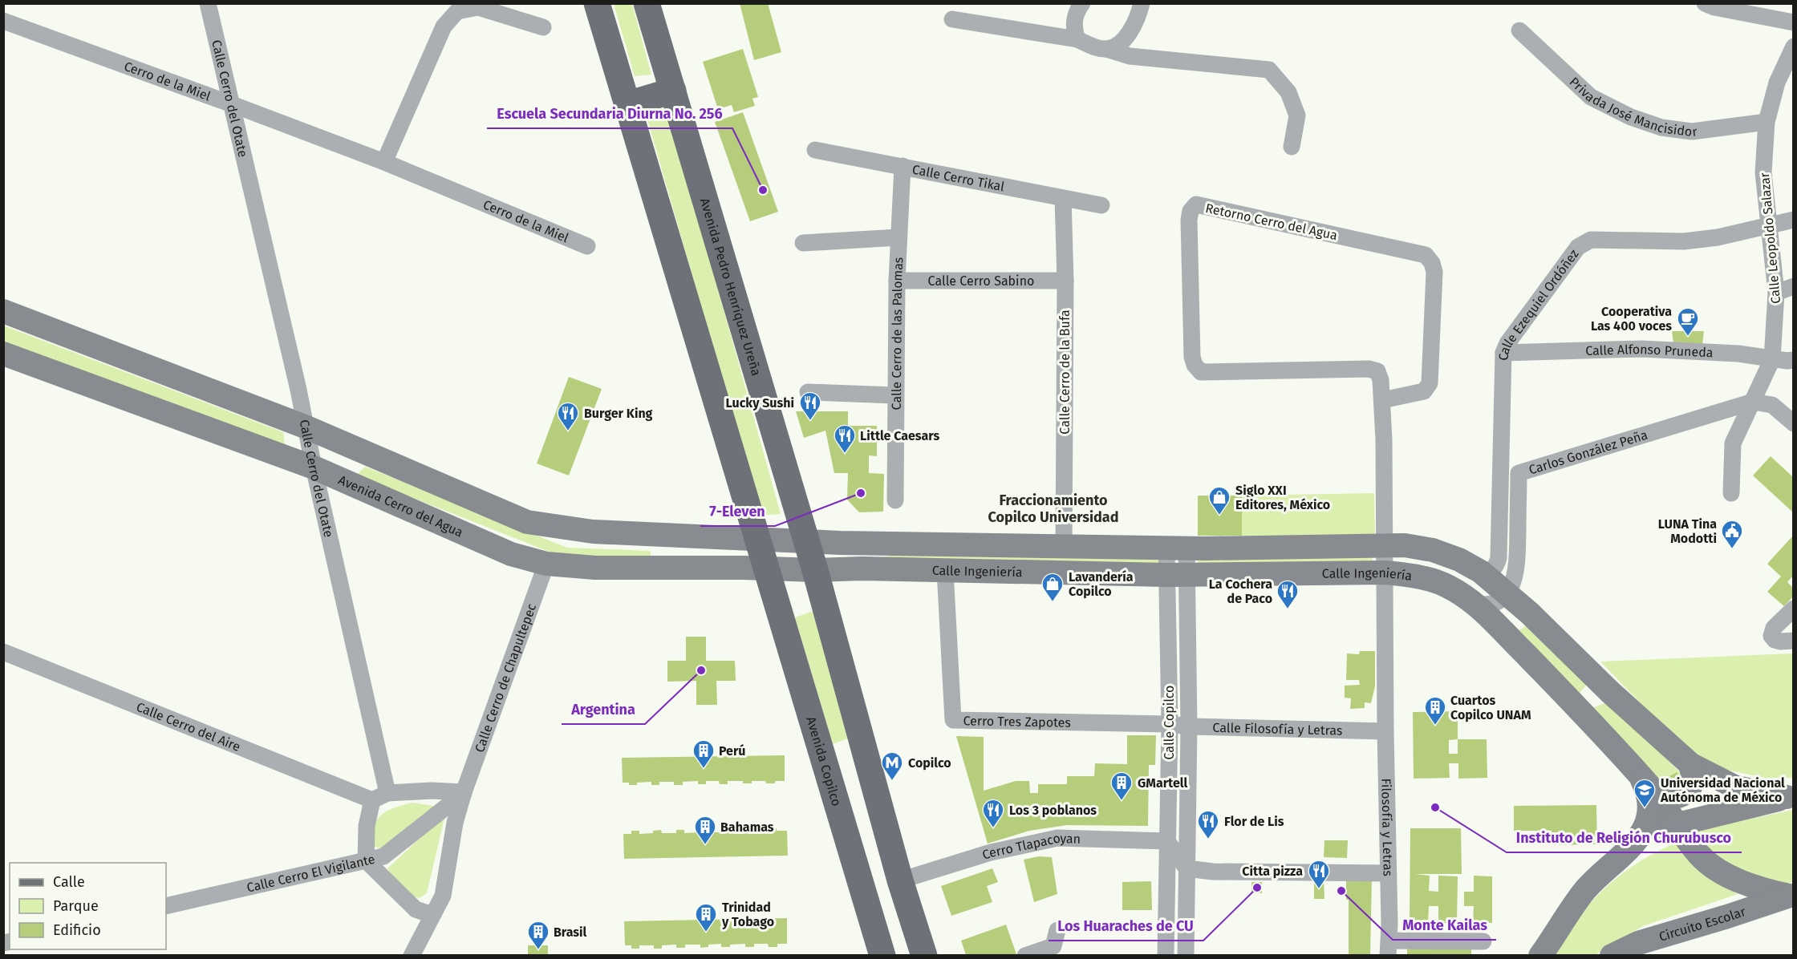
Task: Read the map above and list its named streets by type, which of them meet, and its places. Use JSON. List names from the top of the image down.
{
  "streets": {
    "main road": ["Avenida Pedro Henríquez Ureña", "Avenida Copilco"],
    "street": [
      "Cerro de la Miel",
      "Calle Cerro del Otate",
      "Privada José Mancisidor",
      "Calle Cerro Tikal",
      "Retorno Cerro del Agua",
      "Calle Leopoldo Salazar",
      "Calle Cerro Sabino",
      "Calle Ezequiel Ordóñez",
      "Calle Cerro de las Palomas",
      "Calle Alfonso Pruneda",
      "Calle Cerro de la Bufa",
      "Carlos González Peña",
      "Avenida Cerro del Agua",
      "Calle Ingeniería",
      "Calle Cerro de Chapultepec",
      "Cerro Tres Zapotes",
      "Calle Copilco",
      "Calle Cerro del Aire",
      "Calle Filosofía y Letras",
      "Filosofía y Letras",
      "Cerro Tlapacoyan",
      "Calle Cerro El Vigilante",
      "Circuito Escolar"
    ]
  },
  "crossings": [
    ["Cerro de la Miel", "Calle Cerro del Otate"],
    ["Calle Cerro del Otate", "Avenida Cerro del Agua"],
    ["Calle Cerro del Otate", "Calle Cerro del Aire"],
    ["Calle Cerro del Otate", "Calle Cerro El Vigilante"],
    ["Privada José Mancisidor", "Calle Leopoldo Salazar"],
    ["Calle Cerro Tikal", "Calle Cerro de las Palomas"],
    ["Calle Cerro Tikal", "Calle Cerro de la Bufa"],
    ["Retorno Cerro del Agua", "Calle Ingeniería"],
    ["Retorno Cerro del Agua", "Filosofía y Letras"],
    ["Calle Leopoldo Salazar", "Calle Ezequiel Ordóñez"],
    ["Calle Leopoldo Salazar", "Calle Alfonso Pruneda"],
    ["Calle Leopoldo Salazar", "Carlos González Peña"],
    ["Calle Cerro Sabino", "Calle Cerro de las Palomas"],
    ["Calle Cerro Sabino", "Calle Cerro de la Bufa"],
    ["Avenida Pedro Henríquez Ureña", "Avenida Cerro del Agua"],
    ["Avenida Pedro Henríquez Ureña", "Calle Ingeniería"],
    ["Calle Ezequiel Ordóñez", "Calle Alfonso Pruneda"],
    ["Calle Ezequiel Ordóñez", "Calle Ingeniería"],
    ["Calle Cerro de la Bufa", "Calle Ingeniería"],
    ["Carlos González Peña", "Calle Ingeniería"],
    ["Avenida Cerro del Agua", "Calle Ingeniería"],
    ["Avenida Cerro del Agua", "Calle Cerro de Chapultepec"],
    ["Avenida Cerro del Agua", "Avenida Copilco"],
    ["Calle Ingeniería", "Cerro Tres Zapotes"],
    ["Calle Ingeniería", "Calle Copilco"],
    ["Calle Ingeniería", "Filosofía y Letras"],
    ["Calle Ingeniería", "Circuito Escolar"],
    ["Calle Cerro de Chapultepec", "Calle Cerro El Vigilante"],
    ["Cerro Tres Zapotes", "Calle Copilco"],
    ["Cerro Tres Zapotes", "Calle Filosofía y Letras"],
    ["Calle Copilco", "Calle Filosofía y Letras"],
    ["Calle Copilco", "Filosofía y Letras"],
    ["Calle Copilco", "Cerro Tlapacoyan"],
    ["Calle Filosofía y Letras", "Filosofía y Letras"]
  ],
  "districts": ["Fraccionamiento Copilco Universidad"],
  "places": {
    "other": [
      "Escuela Secundaria Diurna No. 256",
      "7-Eleven",
      "Argentina",
      "Instituto de Religión Churubusco",
      "Los Huaraches de CU",
      "Monte Kailas"
    ],
    "cafe": ["Cooperativa Las 400 voces"],
    "restaurant": [
      "Lucky Sushi",
      "Burger King",
      "Little Caesars",
      "La Cochera de Paco",
      "Los 3 poblanos",
      "Flor de Lis",
      "Citta pizza"
    ],
    "shop": ["Siglo XXI Editores, México", "Lavandería Copilco"],
    "public building": ["LUNA Tina Modotti"],
    "building": [
      "Cuartos Copilco UNAM",
      "Perú",
      "GMartell",
      "Bahamas",
      "Trinidad y Tobago",
      "Brasil"
    ],
    "metro station": ["Copilco"],
    "school or university": ["Universidad Nacional Autónoma de México"]
  },
  "legend": ["Calle", "Parque", "Edificio"]
}
